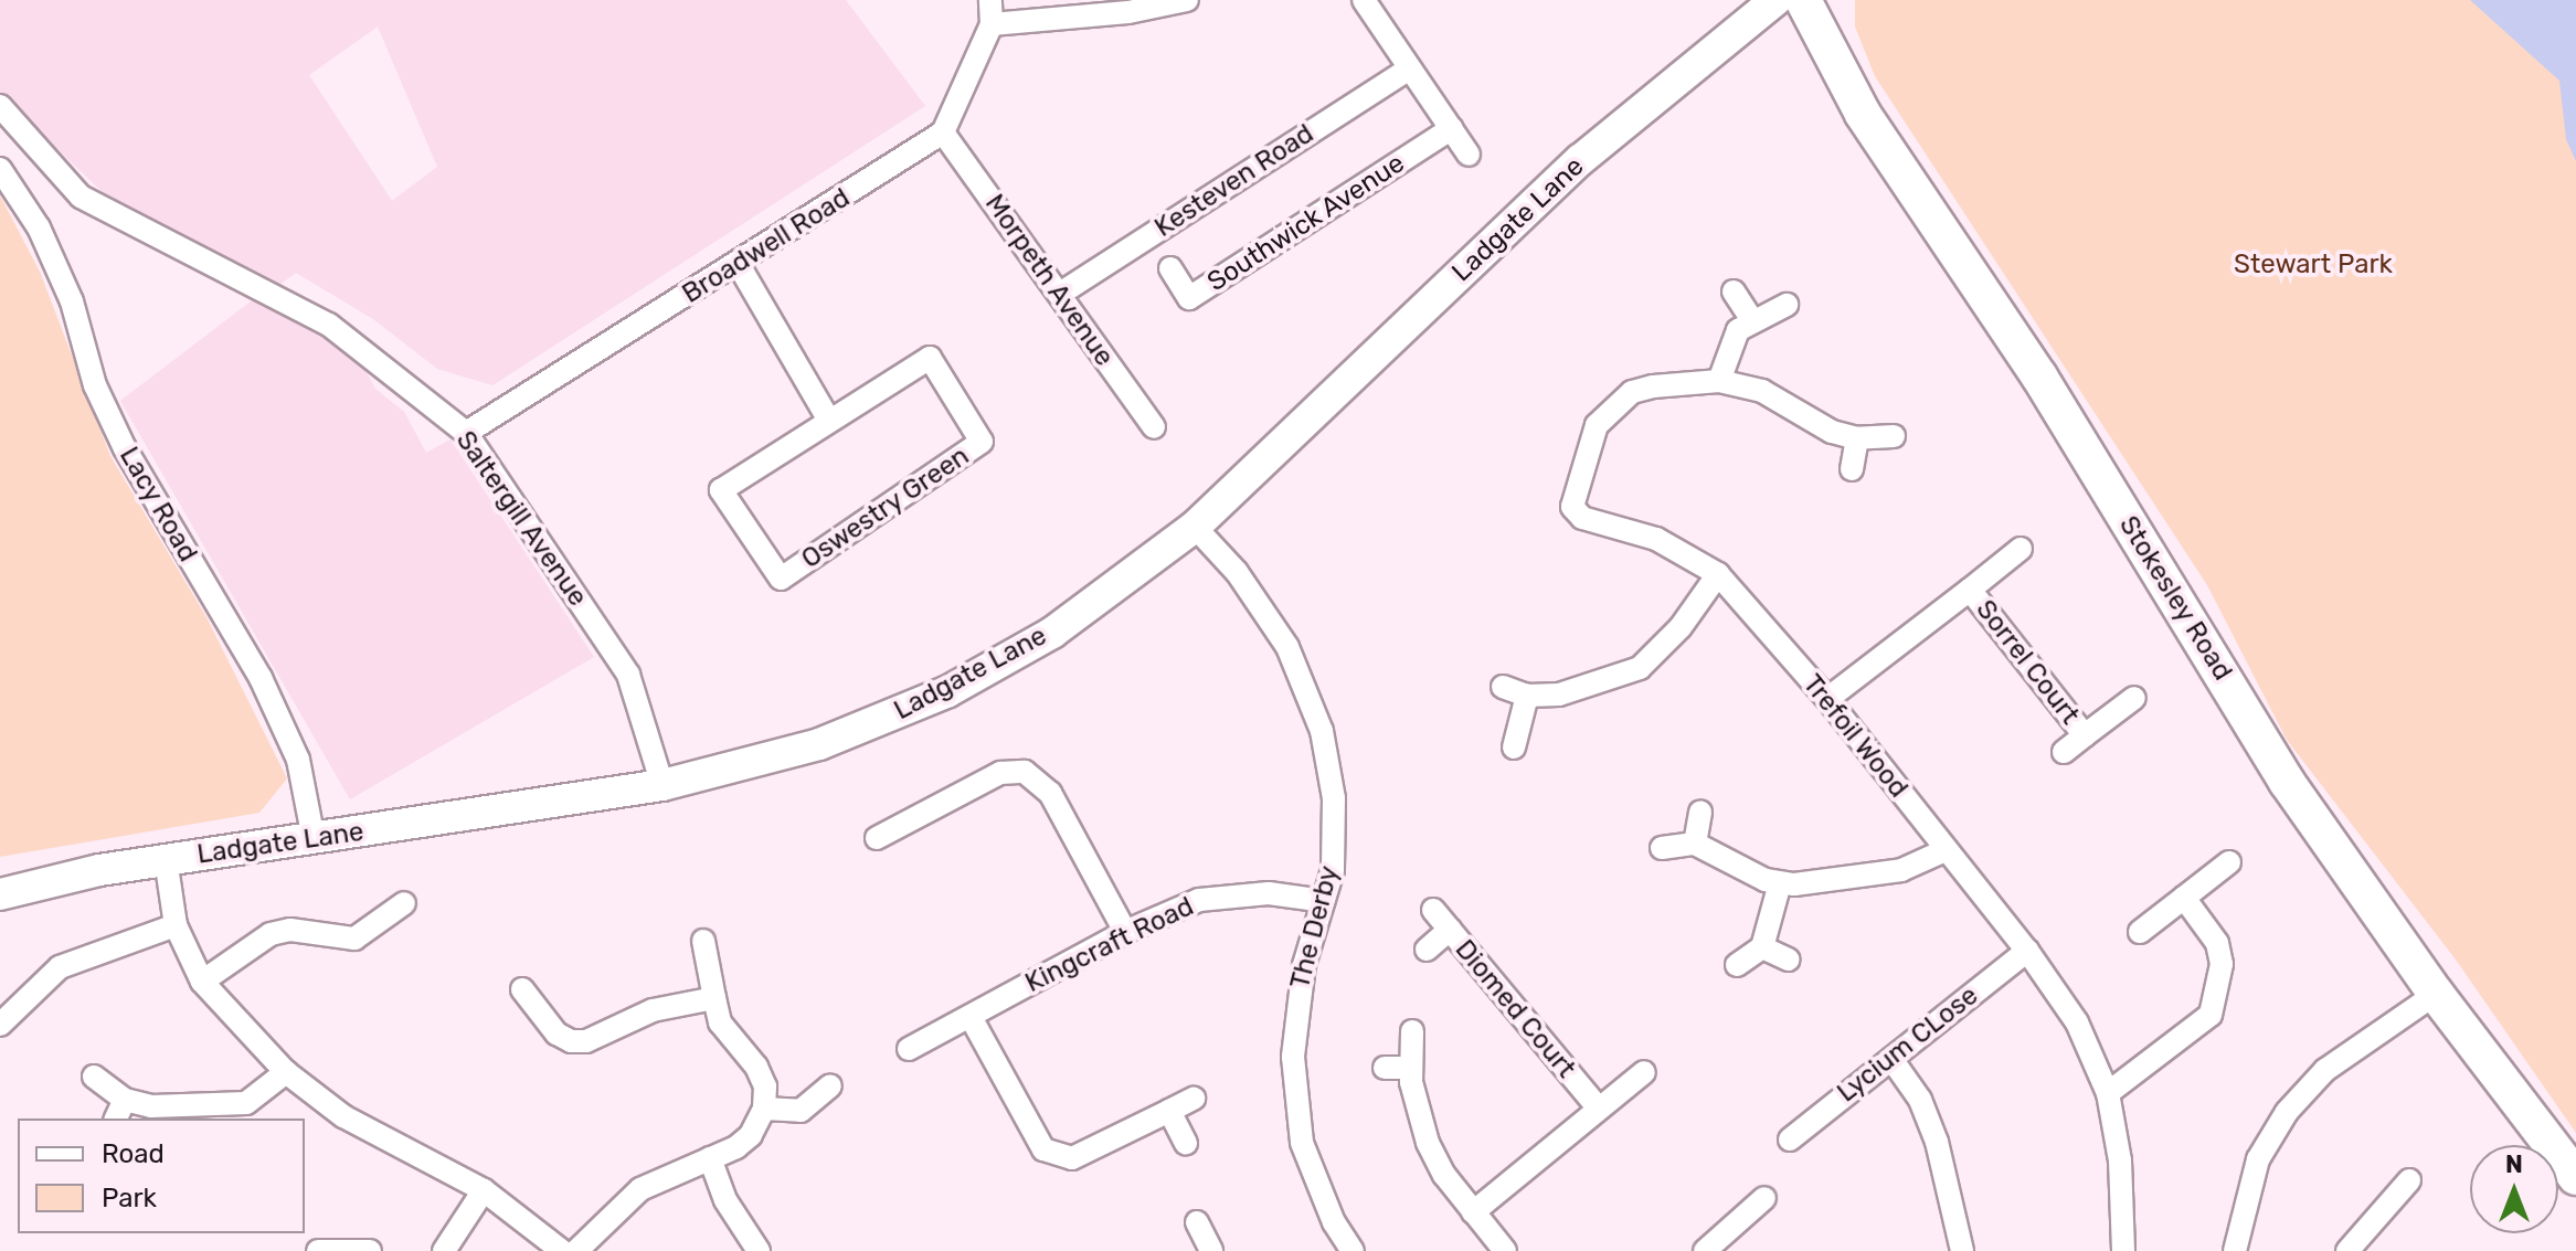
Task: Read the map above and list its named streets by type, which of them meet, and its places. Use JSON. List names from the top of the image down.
{
  "streets": {
    "main road": ["Ladgate Lane", "Stokesley Road"],
    "street": [
      "Kesteven Road",
      "Southwick Avenue",
      "Broadwell Road",
      "Morpeth Avenue",
      "Lacy Road",
      "Oswestry Green",
      "Saltergill Avenue",
      "Sorrel Court",
      "Trefoil Wood",
      "The Derby",
      "Kingcraft Road",
      "Diomed Court",
      "Lycium CLose"
    ]
  },
  "crossings": [
    ["Kesteven Road", "Morpeth Avenue"],
    ["Ladgate Lane", "Lacy Road"],
    ["Ladgate Lane", "Saltergill Avenue"],
    ["Ladgate Lane", "The Derby"],
    ["Broadwell Road", "Morpeth Avenue"],
    ["Broadwell Road", "Saltergill Avenue"],
    ["Sorrel Court", "Trefoil Wood"],
    ["Trefoil Wood", "Lycium CLose"],
    ["The Derby", "Kingcraft Road"]
  ],
  "parks": ["Stewart Park"],
  "legend": ["Road", "Park"],
  "north": "top"
}
